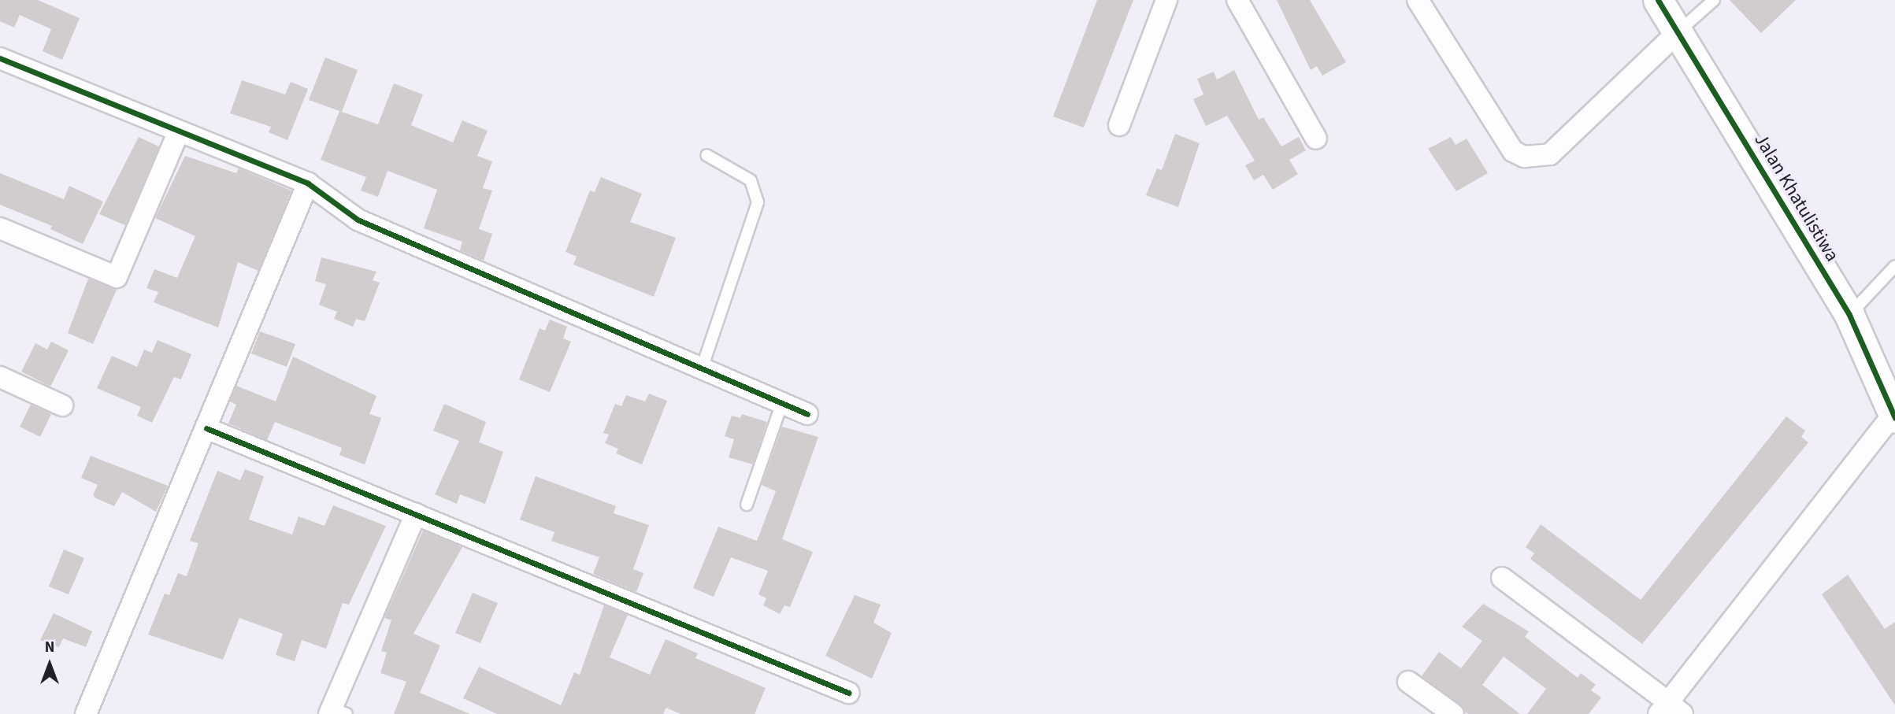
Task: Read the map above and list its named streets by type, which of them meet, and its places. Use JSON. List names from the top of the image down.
{
  "streets": {
    "street": ["Jalan Khatulistiwa"]
  },
  "north": "top"
}
